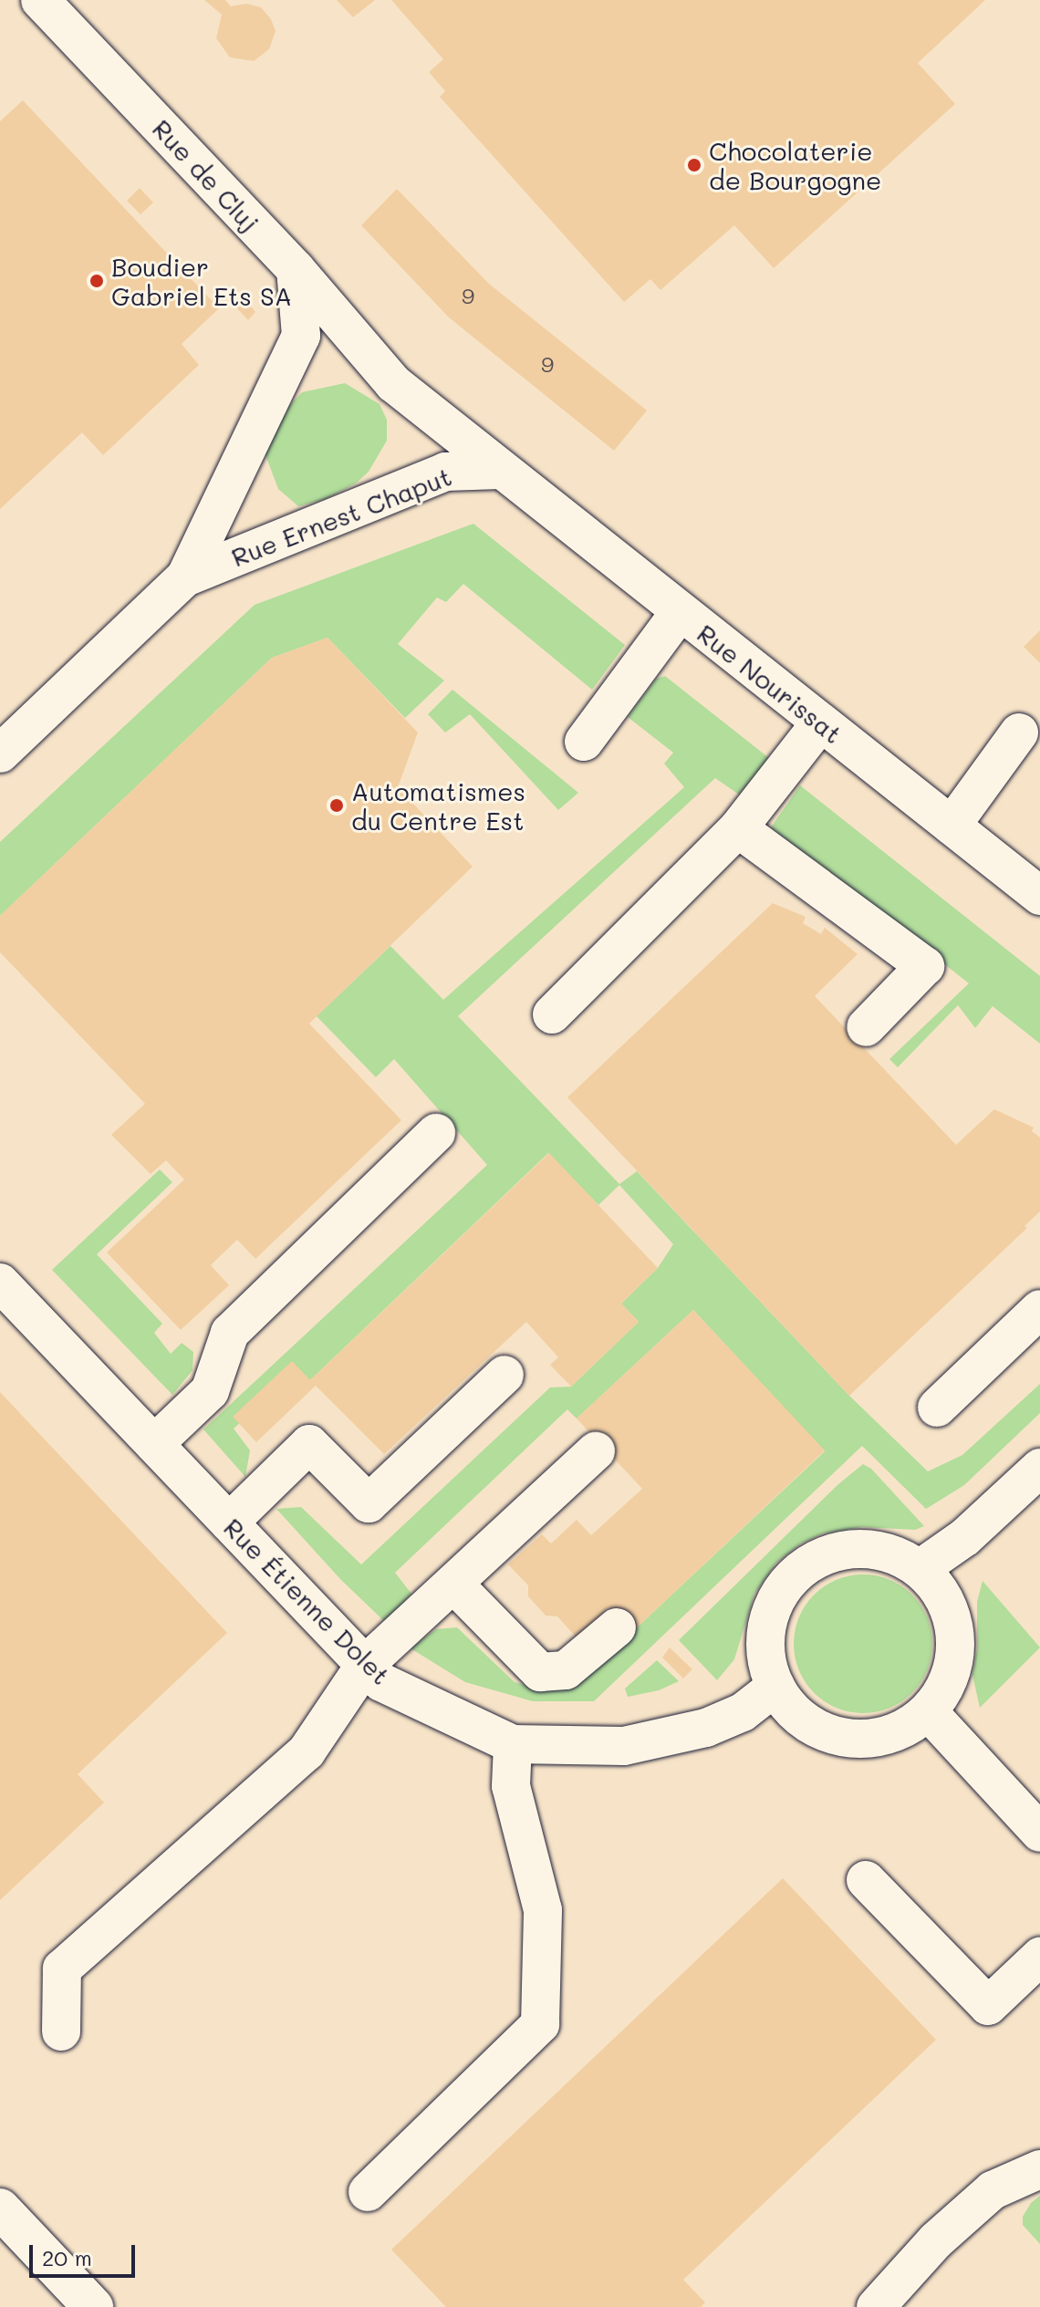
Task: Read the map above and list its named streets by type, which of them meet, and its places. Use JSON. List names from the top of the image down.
{
  "streets": {
    "street": [
      "Rue de Cluj",
      "Rue Ernest Chaput",
      "Rue Nourissat",
      "Rue Étienne Dolet"
    ]
  },
  "crossings": [
    ["Rue de Cluj", "Rue Ernest Chaput"],
    ["Rue de Cluj", "Rue Nourissat"],
    ["Rue Ernest Chaput", "Rue Nourissat"]
  ],
  "places": ["Chocolaterie de Bourgogne", "Boudier Gabriel Ets SA", "Automatismes du Centre Est"],
  "house_numbers": ["9", "9"],
  "scale_bar": "20 m"
}
